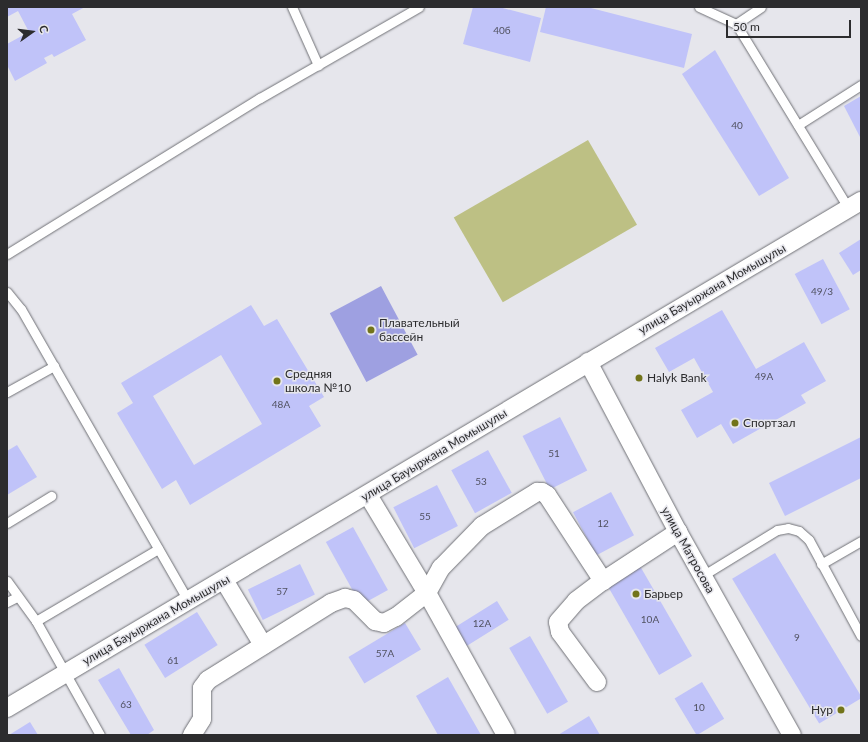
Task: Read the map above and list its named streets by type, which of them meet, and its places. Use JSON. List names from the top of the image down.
{
  "streets": {
    "street": ["улица Бауыржана Момышулы", "улица Матросова"]
  },
  "crossings": [
    ["улица Бауыржана Момышулы", "улица Матросова"]
  ],
  "places": [
    "Плавательный бассейн",
    "Halyk Bank",
    "Средняя школа №10",
    "Спортзал",
    "Барьер",
    "Нур"
  ],
  "house_numbers": [
    "40б",
    "40",
    "49/3",
    "49А",
    "48А",
    "51",
    "53",
    "55",
    "12",
    "57",
    "10А",
    "12А",
    "9",
    "57А",
    "61",
    "63",
    "10"
  ],
  "scale_bar": "50 m",
  "north": "right"
}
